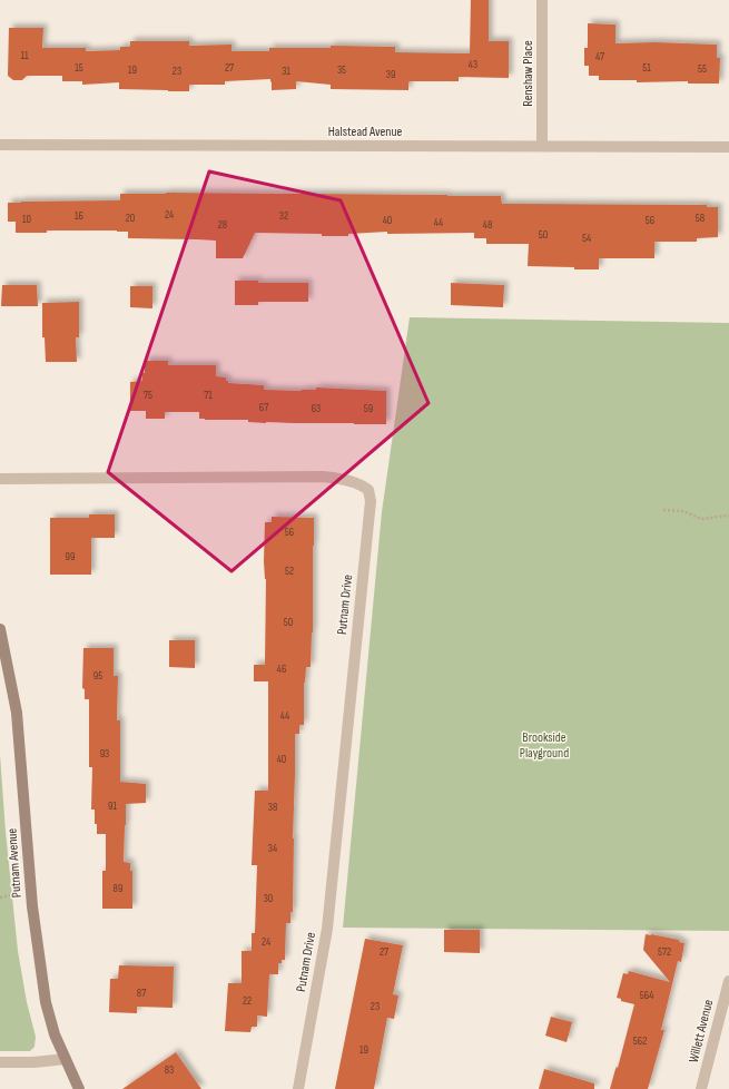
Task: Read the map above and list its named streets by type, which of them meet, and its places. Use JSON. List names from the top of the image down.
{
  "streets": {
    "street": [
      "Renshaw Place",
      "Halstead Avenue",
      "Putnam Drive",
      "Putnam Avenue",
      "Willett Avenue"
    ]
  },
  "crossings": [
    ["Renshaw Place", "Halstead Avenue"]
  ],
  "parks": ["Brookside Playground"],
  "house_numbers": [
    "11",
    "47",
    "43",
    "15",
    "27",
    "51",
    "55",
    "19",
    "35",
    "23",
    "31",
    "39",
    "24",
    "16",
    "32",
    "20",
    "58",
    "10",
    "40",
    "56",
    "44",
    "28",
    "48",
    "50",
    "54",
    "75",
    "71",
    "67",
    "63",
    "59",
    "56",
    "99",
    "52",
    "50",
    "46",
    "95",
    "44",
    "93",
    "40",
    "91",
    "38",
    "34",
    "89",
    "30",
    "24",
    "27",
    "572",
    "87",
    "564",
    "22",
    "23",
    "562",
    "19",
    "83"
  ]
}
